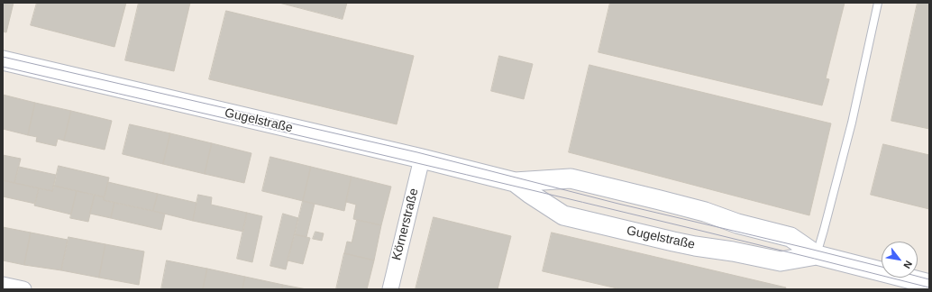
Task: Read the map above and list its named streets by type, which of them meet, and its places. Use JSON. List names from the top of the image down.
{
  "streets": {
    "street": ["Gugelstraße", "Körnerstraße"]
  },
  "crossings": [
    ["Gugelstraße", "Körnerstraße"]
  ],
  "north": "bottom right"
}
